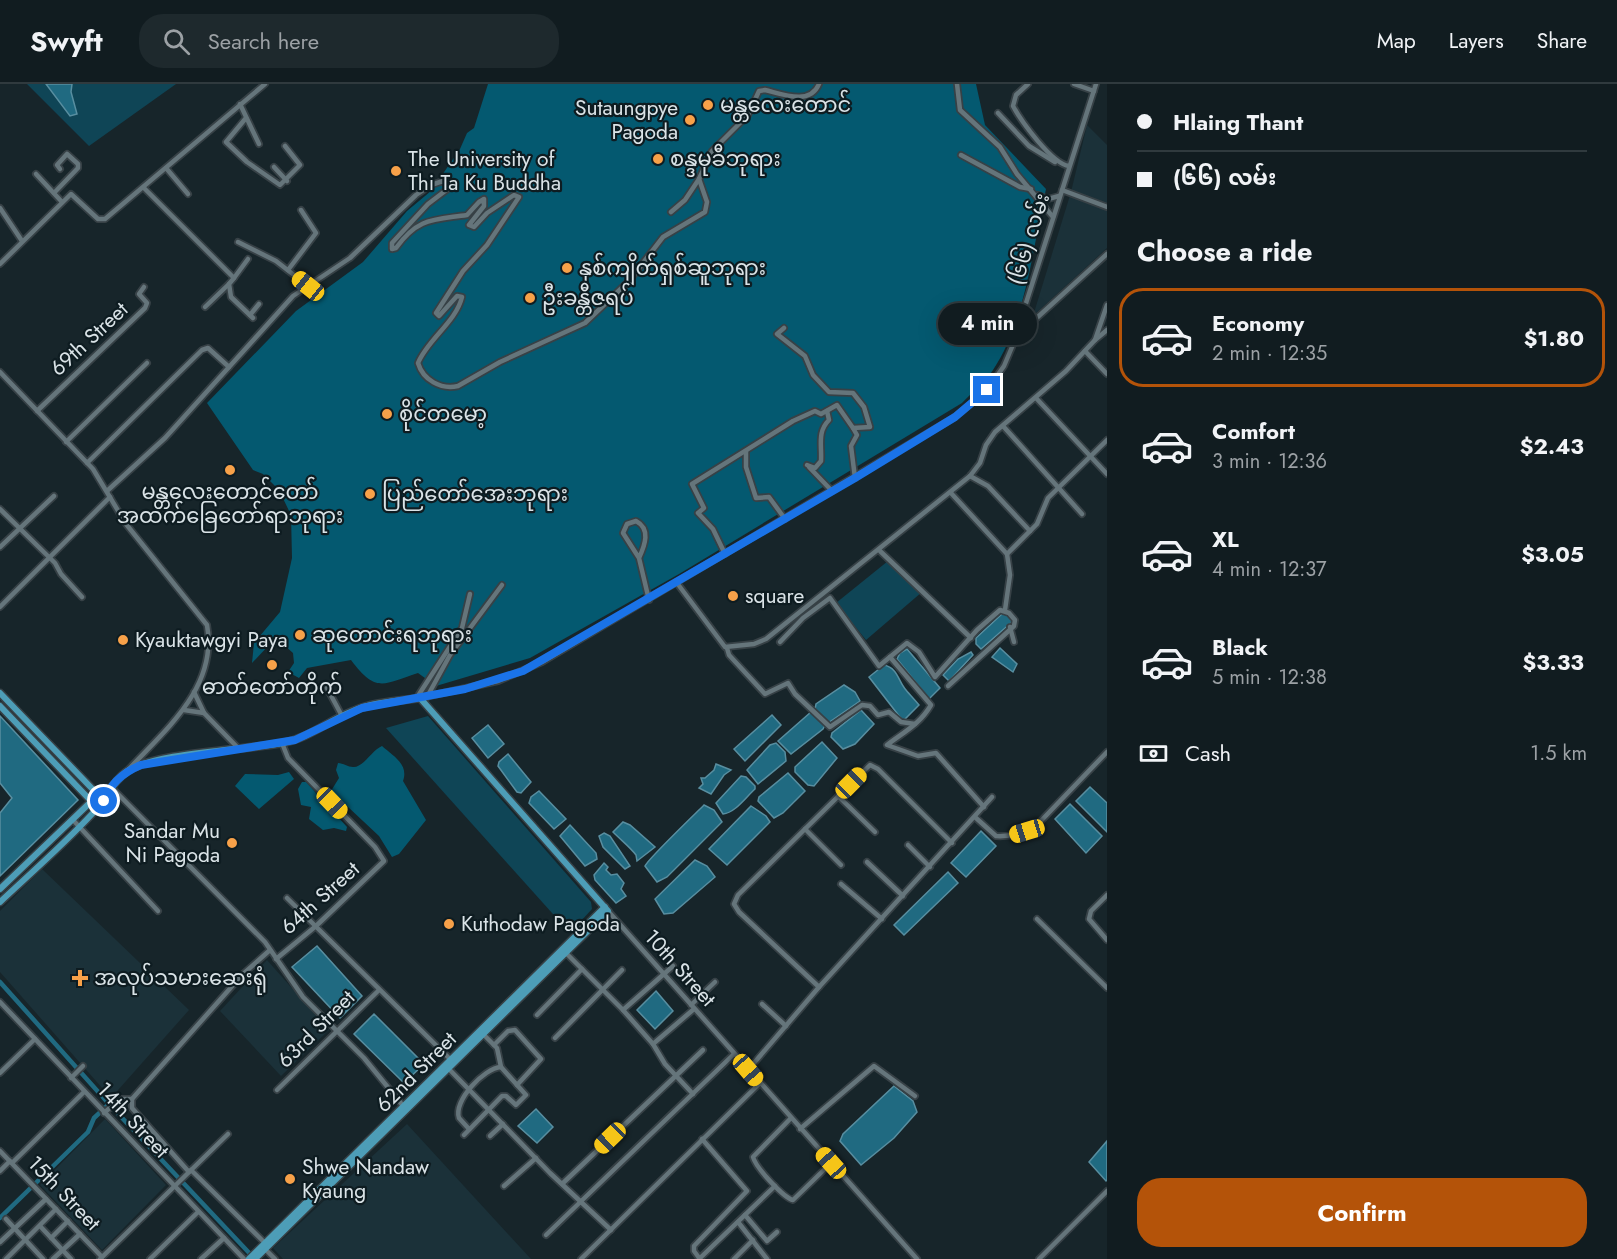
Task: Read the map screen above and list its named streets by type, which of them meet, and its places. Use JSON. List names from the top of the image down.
{
  "streets": {
    "main road": ["(၆၆) လမ်း", "10th Street", "62nd Street"],
    "street": [
      "69th Street",
      "64th Street",
      "63rd Street",
      "14th Street",
      "15th Street"
    ]
  },
  "crossings": [
    ["(၆၆) လမ်း", "64th Street"],
    ["(၆၆) လမ်း", "10th Street"],
    ["10th Street", "62nd Street"],
    ["62nd Street", "14th Street"]
  ],
  "places": {
    "other": [
      "မန္တလေးတောင်",
      "Sutaungpye Pagoda",
      "စန္ဒမုခီဘုရား",
      "The University of Thi Ta Ku Buddha",
      "နှစ်ကျိတ်ရှစ်ဆူဘုရား",
      "ဦးခန္တီဇရပ်",
      "စိုင်တမော့",
      "မန္တ‌လေးတောင်တော် အထက်ခြေတော်ရာဘုရား‌",
      "ပြည်တော်အေးဘုရား",
      "square",
      "ဆုတောင်းရဘုရား",
      "Kyauktawgyi Paya",
      "ဓာတ်တော်တိုက်",
      "Sandar Mu Ni Pagoda",
      "Kuthodaw Pagoda",
      "Shwe Nandaw Kyaung"
    ],
    "health": ["အလုပ်သမားဆေးရုံ"]
  },
  "page": {
    "header": "Swyft",
    "search": "Search here",
    "nav": ["Map", "Layers", "Share"],
    "banner": ["Hlaing Thant", "(၆၆) လမ်း"],
    "heading": "Choose a ride",
    "list": [
      {
        "name": "Economy",
        "note": "2 min · 12:35",
        "value": "$1.80"
      },
      {
        "name": "Comfort",
        "note": "3 min · 12:36",
        "value": "$2.43"
      },
      {
        "name": "XL",
        "note": "4 min · 12:37",
        "value": "$3.05"
      },
      {
        "name": "Black",
        "note": "5 min · 12:38",
        "value": "$3.33"
      }
    ],
    "bubble": "4 min",
    "pay": ["Cash", "1.5 km"],
    "buttons": "Confirm"
  }
}
